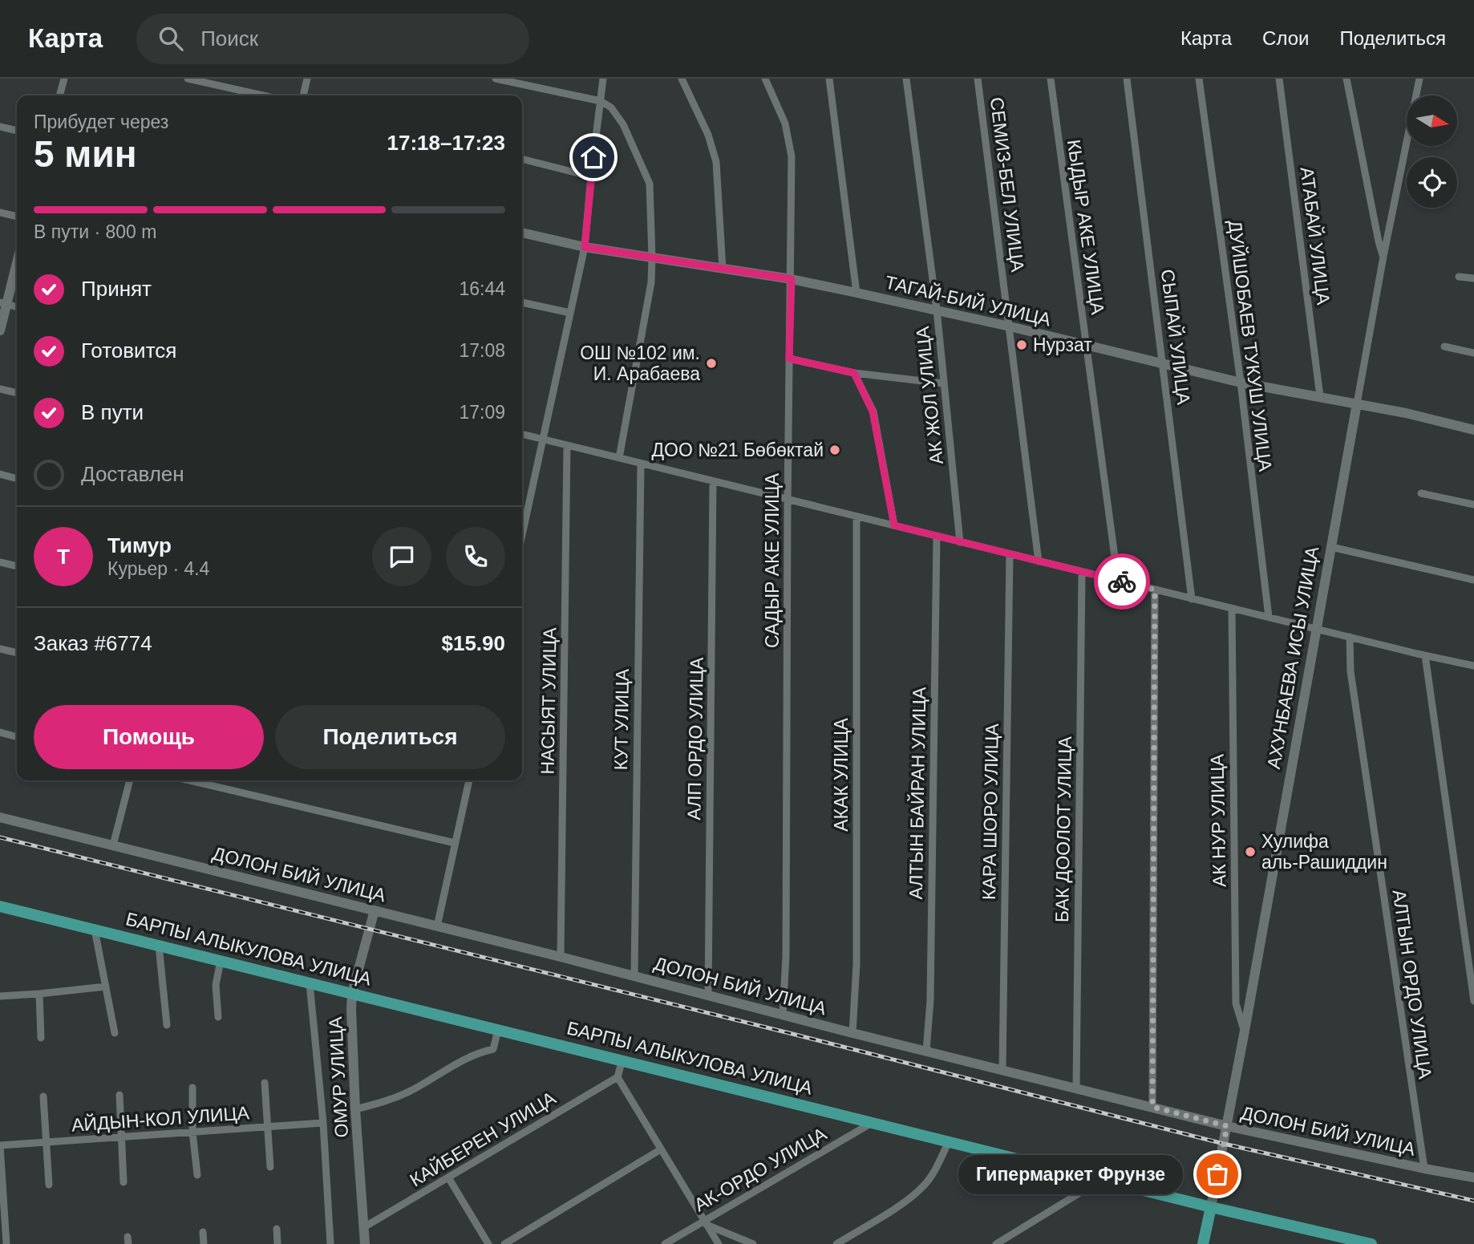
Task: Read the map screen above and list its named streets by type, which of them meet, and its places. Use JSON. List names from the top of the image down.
{
  "streets": {
    "main road": ["АХУНБАЕВА ИСЫ УЛИЦА", "БАРПЫ АЛЫКУЛОВА УЛИЦА"],
    "street": [
      "СЕМИЗ-БЕЛ УЛИЦА",
      "КЫДЫР АКЕ УЛИЦА",
      "АТАБАЙ УЛИЦА",
      "ТАГАЙ-БИЙ УЛИЦА",
      "СЫПАЙ УЛИЦА",
      "ДУЙШОБАЕВ ТУКУШ УЛИЦА",
      "АК ЖОЛ УЛИЦА",
      "САДЫР АКЕ УЛИЦА",
      "НАСЫЯТ УЛИЦА",
      "КУТ УЛИЦА",
      "АЛП ОРДО УЛИЦА",
      "АКАК УЛИЦА",
      "АЛТЫН БАЙРАН УЛИЦА",
      "КАРА ШОРО УЛИЦА",
      "АК НУР УЛИЦА",
      "БАК ДООЛОТ УЛИЦА",
      "ДОЛОН БИЙ УЛИЦА",
      "АЛТЫН ОРДО УЛИЦА",
      "ОМУР УЛИЦА",
      "АЙДЫН-КОЛ УЛИЦА",
      "КАЙБЕРЕН УЛИЦА",
      "АК-ОРДО УЛИЦА"
    ]
  },
  "crossings": [
    ["СЕМИЗ-БЕЛ УЛИЦА", "ТАГАЙ-БИЙ УЛИЦА"],
    ["КЫДЫР АКЕ УЛИЦА", "ТАГАЙ-БИЙ УЛИЦА"],
    ["АТАБАЙ УЛИЦА", "ТАГАЙ-БИЙ УЛИЦА"],
    ["ТАГАЙ-БИЙ УЛИЦА", "СЫПАЙ УЛИЦА"],
    ["ТАГАЙ-БИЙ УЛИЦА", "ДУЙШОБАЕВ ТУКУШ УЛИЦА"],
    ["ТАГАЙ-БИЙ УЛИЦА", "АК ЖОЛ УЛИЦА"],
    ["ТАГАЙ-БИЙ УЛИЦА", "САДЫР АКЕ УЛИЦА"],
    ["ТАГАЙ-БИЙ УЛИЦА", "АХУНБАЕВА ИСЫ УЛИЦА"],
    ["САДЫР АКЕ УЛИЦА", "ДОЛОН БИЙ УЛИЦА"],
    ["АХУНБАЕВА ИСЫ УЛИЦА", "АК НУР УЛИЦА"],
    ["АХУНБАЕВА ИСЫ УЛИЦА", "ДОЛОН БИЙ УЛИЦА"],
    ["АХУНБАЕВА ИСЫ УЛИЦА", "БАРПЫ АЛЫКУЛОВА УЛИЦА"],
    ["НАСЫЯТ УЛИЦА", "ДОЛОН БИЙ УЛИЦА"],
    ["КУТ УЛИЦА", "ДОЛОН БИЙ УЛИЦА"],
    ["АЛП ОРДО УЛИЦА", "ДОЛОН БИЙ УЛИЦА"],
    ["АКАК УЛИЦА", "ДОЛОН БИЙ УЛИЦА"],
    ["АЛТЫН БАЙРАН УЛИЦА", "ДОЛОН БИЙ УЛИЦА"],
    ["КАРА ШОРО УЛИЦА", "ДОЛОН БИЙ УЛИЦА"],
    ["БАК ДООЛОТ УЛИЦА", "ДОЛОН БИЙ УЛИЦА"],
    ["ДОЛОН БИЙ УЛИЦА", "АЛТЫН ОРДО УЛИЦА"],
    ["ДОЛОН БИЙ УЛИЦА", "ОМУР УЛИЦА"],
    ["БАРПЫ АЛЫКУЛОВА УЛИЦА", "ОМУР УЛИЦА"],
    ["БАРПЫ АЛЫКУЛОВА УЛИЦА", "АК-ОРДО УЛИЦА"],
    ["ОМУР УЛИЦА", "АЙДЫН-КОЛ УЛИЦА"],
    ["ОМУР УЛИЦА", "КАЙБЕРЕН УЛИЦА"]
  ],
  "places": [
    "Нурзат",
    "ОШ №102 им. И. Арабаева",
    "ДОО №21 Бөбөктай",
    "Хулифа аль-Рашиддин",
    "Гипермаркет Фрунзе"
  ],
  "north": "right",
  "page": {
    "header": "Карта",
    "search": "Поиск",
    "nav": ["Карта", "Слои", "Поделиться"],
    "heading": ["5 мин", "Прибудет через", "17:18–17:23"],
    "panel": [
      "Тимур",
      "Курьер · 4.4",
      "Заказ #6774",
      "$15.90"
    ],
    "bar": "В пути · 800 m",
    "list": [
      ["Принят", "16:44"],
      ["Готовится", "17:08"],
      ["В пути", "17:09"],
      "Доставлен"
    ],
    "round": "Т",
    "buttons": ["Помощь", "Поделиться"],
    "bubble": "Гипермаркет Фрунзе"
  }
}
